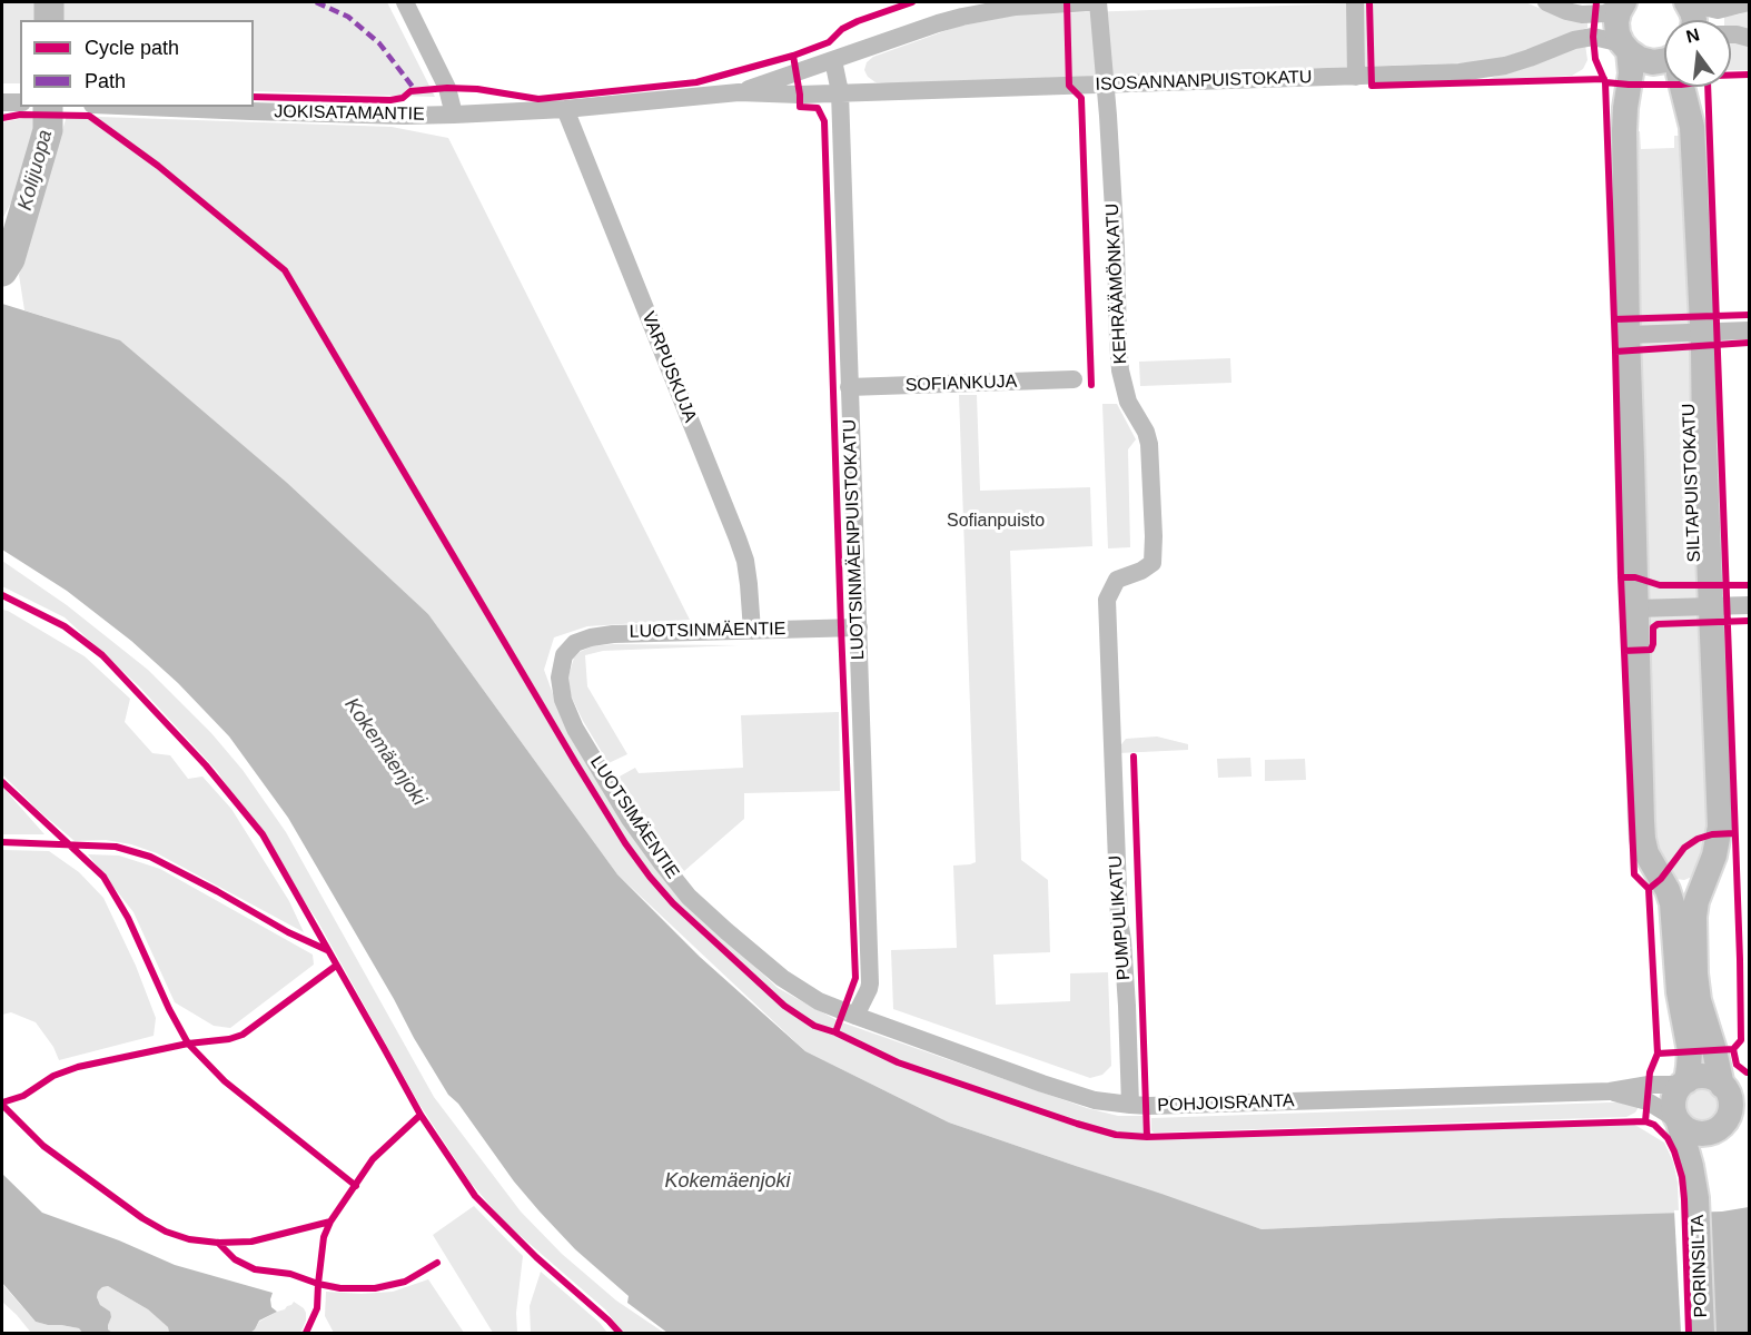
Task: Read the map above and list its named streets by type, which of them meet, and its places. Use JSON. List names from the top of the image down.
{
  "streets": {
    "main road": ["SILTAPUISTOKATU", "PORINSILTA"],
    "street": [
      "ISOSANNANPUISTOKATU",
      "JOKISATAMANTIE",
      "KEHRÄÄMÖNKATU",
      "VARPUSKUJA",
      "SOFIANKUJA",
      "LUOTSINMÄENPUISTOKATU",
      "LUOTSINMÄENTIE",
      "LUOTSIMÄENTIE",
      "PUMPULIKATU",
      "POHJOISRANTA"
    ]
  },
  "crossings": [
    ["ISOSANNANPUISTOKATU", "JOKISATAMANTIE"],
    ["ISOSANNANPUISTOKATU", "KEHRÄÄMÖNKATU"],
    ["ISOSANNANPUISTOKATU", "VARPUSKUJA"],
    ["ISOSANNANPUISTOKATU", "LUOTSINMÄENPUISTOKATU"],
    ["JOKISATAMANTIE", "VARPUSKUJA"],
    ["KEHRÄÄMÖNKATU", "PUMPULIKATU"],
    ["VARPUSKUJA", "LUOTSINMÄENTIE"],
    ["SOFIANKUJA", "LUOTSINMÄENPUISTOKATU"],
    ["SILTAPUISTOKATU", "POHJOISRANTA"],
    ["SILTAPUISTOKATU", "PORINSILTA"],
    ["LUOTSINMÄENPUISTOKATU", "LUOTSINMÄENTIE"],
    ["LUOTSINMÄENPUISTOKATU", "LUOTSIMÄENTIE"],
    ["LUOTSINMÄENPUISTOKATU", "POHJOISRANTA"],
    ["LUOTSINMÄENTIE", "LUOTSIMÄENTIE"],
    ["LUOTSIMÄENTIE", "POHJOISRANTA"],
    ["PUMPULIKATU", "POHJOISRANTA"],
    ["POHJOISRANTA", "PORINSILTA"]
  ],
  "water": ["Kolijuopa", "Kokemäenjoki"],
  "parks": ["Sofianpuisto"],
  "legend": ["Cycle path", "Path"],
  "north": "top"
}
